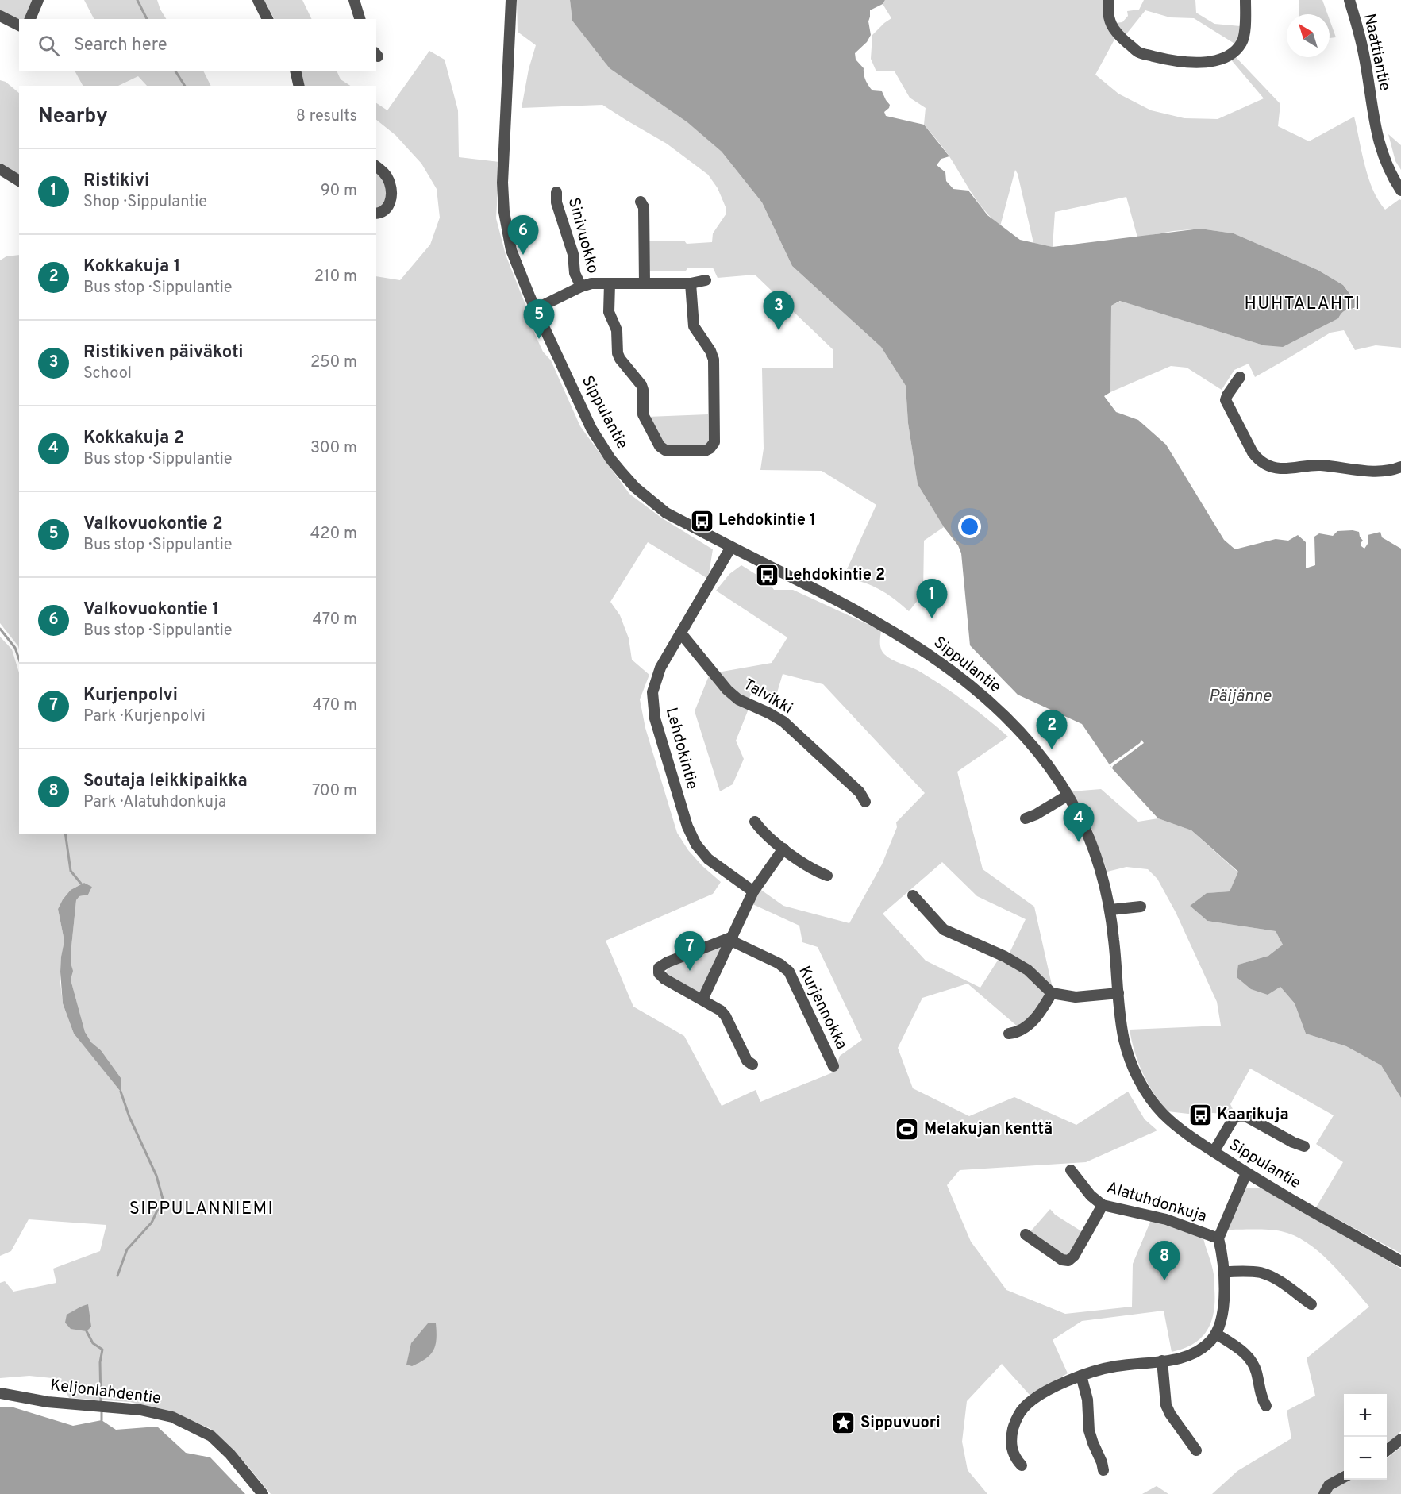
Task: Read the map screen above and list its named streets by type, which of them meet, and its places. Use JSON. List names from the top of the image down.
{
  "streets": {
    "street": [
      "Naattiantie",
      "Sinivuokko",
      "Sippulantie",
      "Talvikki",
      "Lehdokintie",
      "Kurjennokka",
      "Alatuhdonkuja",
      "Keljonlahdentie"
    ]
  },
  "crossings": [
    ["Sippulantie", "Lehdokintie"],
    ["Talvikki", "Lehdokintie"]
  ],
  "districts": ["HUHTALAHTI", "SIPPULANNIEMI"],
  "water": ["Päijänne"],
  "places": {
    "bus stop": ["Lehdokintie 1", "Lehdokintie 2", "Kaarikuja"],
    "sports": ["Melakujan kenttä"],
    "place": ["Sippuvuori"]
  },
  "north": "top left",
  "page": {
    "search": "Search here",
    "heading": ["Nearby", "8 results"],
    "list": [
      {
        "mark": "1",
        "name": "Ristikivi",
        "note": "Shop · Sippulantie",
        "value": "90 m"
      },
      {
        "mark": "2",
        "name": "Kokkakuja 1",
        "note": "Bus stop · Sippulantie",
        "value": "210 m"
      },
      {
        "mark": "3",
        "name": "Ristikiven päiväkoti",
        "note": "School",
        "value": "250 m"
      },
      {
        "mark": "4",
        "name": "Kokkakuja 2",
        "note": "Bus stop · Sippulantie",
        "value": "300 m"
      },
      {
        "mark": "5",
        "name": "Valkovuokontie 2",
        "note": "Bus stop · Sippulantie",
        "value": "420 m"
      },
      {
        "mark": "6",
        "name": "Valkovuokontie 1",
        "note": "Bus stop · Sippulantie",
        "value": "470 m"
      },
      {
        "mark": "7",
        "name": "Kurjenpolvi",
        "note": "Park · Kurjenpolvi",
        "value": "470 m"
      },
      {
        "mark": "8",
        "name": "Soutaja leikkipaikka",
        "note": "Park · Alatuhdonkuja",
        "value": "700 m"
      }
    ],
    "pins": [
      "6",
      "3",
      "5",
      "1",
      "2",
      "4",
      "7",
      "8"
    ],
    "map_buttons": ["+", "−"]
  }
}
